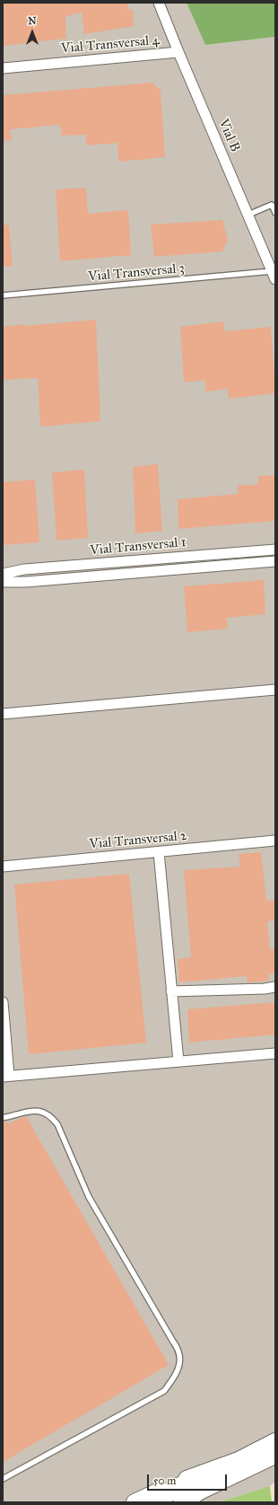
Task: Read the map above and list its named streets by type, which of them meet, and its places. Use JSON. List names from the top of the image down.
{
  "streets": {
    "street": [
      "Vial Transversal 4",
      "Vial B",
      "Vial Transversal 1",
      "Vial Transversal 2"
    ],
    "lane": ["Vial Transversal 3"]
  },
  "crossings": [
    ["Vial Transversal 4", "Vial B"],
    ["Vial B", "Vial Transversal 3"]
  ],
  "scale_bar": "50 m",
  "north": "top"
}
